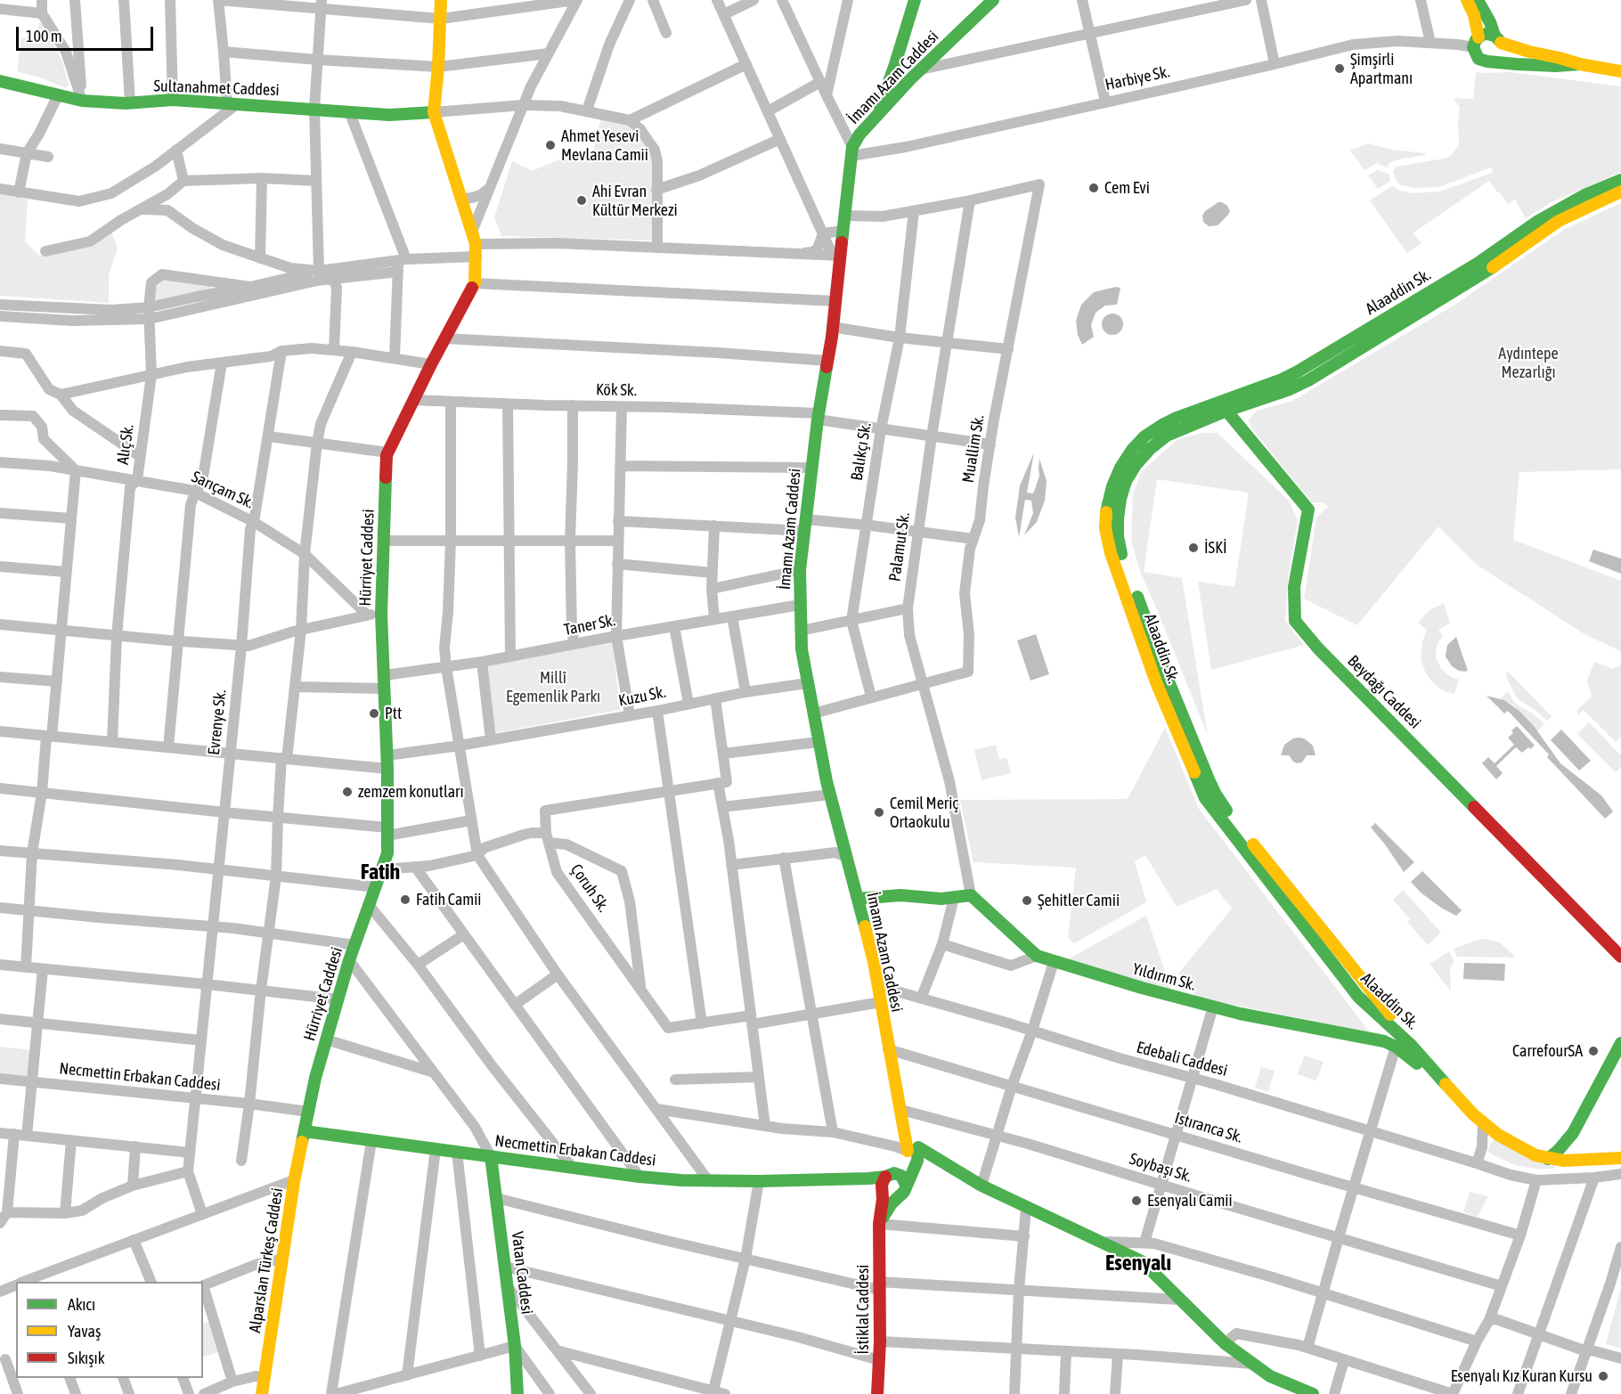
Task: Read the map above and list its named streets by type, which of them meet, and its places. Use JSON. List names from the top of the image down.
{
  "streets": {
    "street": [
      "İmamı Azam Caddesi",
      "Harbiye Sk.",
      "Sultanahmet Caddesi",
      "Alaaddin Sk.",
      "Kök Sk.",
      "Alıç Sk.",
      "Muallim Sk.",
      "Balıkçı Sk.",
      "Sarıçam Sk.",
      "Palamut Sk.",
      "Hürriyet Caddesi",
      "Taner Sk.",
      "Beydağı Caddesi",
      "Kuzu Sk.",
      "Evrenye Sk.",
      "Çoruh Sk.",
      "Yıldırım Sk.",
      "Edebali Caddesi",
      "Necmettin Erbakan Caddesi",
      "Istıranca Sk.",
      "Soybaşı Sk.",
      "Alparslan Türkeş Caddesi",
      "Vatan Caddesi",
      "İstiklal Caddesi"
    ]
  },
  "crossings": [
    ["İmamı Azam Caddesi", "Harbiye Sk."],
    ["İmamı Azam Caddesi", "Kök Sk."],
    ["İmamı Azam Caddesi", "Taner Sk."],
    ["İmamı Azam Caddesi", "Kuzu Sk."],
    ["İmamı Azam Caddesi", "Çoruh Sk."],
    ["İmamı Azam Caddesi", "Edebali Caddesi"],
    ["İmamı Azam Caddesi", "Necmettin Erbakan Caddesi"],
    ["İmamı Azam Caddesi", "Istıranca Sk."],
    ["İmamı Azam Caddesi", "Soybaşı Sk."],
    ["İmamı Azam Caddesi", "İstiklal Caddesi"],
    ["Sultanahmet Caddesi", "Hürriyet Caddesi"],
    ["Alaaddin Sk.", "Beydağı Caddesi"],
    ["Alaaddin Sk.", "Yıldırım Sk."],
    ["Kök Sk.", "Muallim Sk."],
    ["Kök Sk.", "Balıkçı Sk."],
    ["Kök Sk.", "Palamut Sk."],
    ["Kök Sk.", "Hürriyet Caddesi"],
    ["Alıç Sk.", "Sarıçam Sk."],
    ["Muallim Sk.", "Palamut Sk."],
    ["Sarıçam Sk.", "Evrenye Sk."],
    ["Palamut Sk.", "Yıldırım Sk."],
    ["Hürriyet Caddesi", "Taner Sk."],
    ["Hürriyet Caddesi", "Kuzu Sk."],
    ["Hürriyet Caddesi", "Necmettin Erbakan Caddesi"],
    ["Hürriyet Caddesi", "Alparslan Türkeş Caddesi"],
    ["Evrenye Sk.", "Necmettin Erbakan Caddesi"],
    ["Necmettin Erbakan Caddesi", "Alparslan Türkeş Caddesi"],
    ["Necmettin Erbakan Caddesi", "Vatan Caddesi"],
    ["Necmettin Erbakan Caddesi", "İstiklal Caddesi"]
  ],
  "districts": ["Fatih", "Esenyalı"],
  "parks": ["Aydıntepe Mezarlığı", "Millî Egemenlik Parkı"],
  "places": [
    "Şimşirli Apartmanı",
    "Ahmet Yesevi Mevlana Camii",
    "Cem Evi",
    "Ahi Evran Kültür Merkezi",
    "İSKİ",
    "Ptt",
    "zemzem konutları",
    "Cemil Meriç Ortaokulu",
    "Fatih Camii",
    "Şehitler Camii",
    "CarrefourSA",
    "Esenyalı Camii",
    "Esenyalı Kız Kuran Kursu"
  ],
  "legend": ["Akıcı", "Yavaş", "Sıkışık"],
  "scale_bar": "100 m"
}
